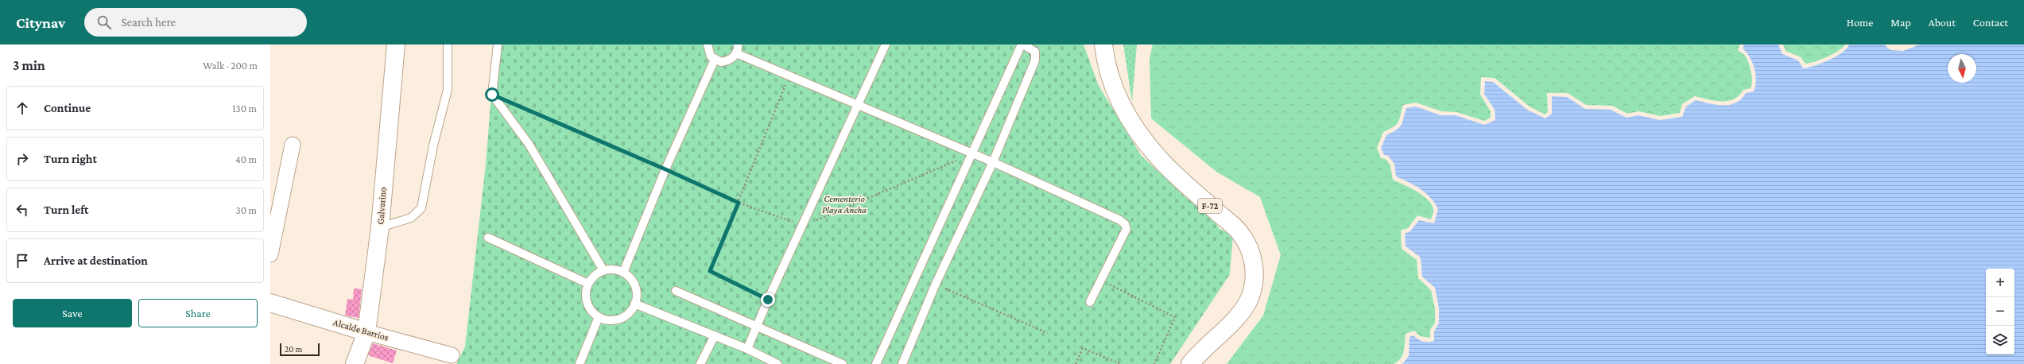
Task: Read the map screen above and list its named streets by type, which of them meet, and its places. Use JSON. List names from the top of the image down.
{
  "streets": {
    "street": ["Galvarino", "F-72", "Alcalde Barrios"]
  },
  "crossings": [
    ["Galvarino", "Alcalde Barrios"]
  ],
  "parks": ["Cementerio Playa Ancha"],
  "scale_bar": "20 m",
  "north": "bottom",
  "page": {
    "header": "Citynav",
    "search": "Search here",
    "nav": [
      "Home",
      "Map",
      "About",
      "Contact"
    ],
    "heading": ["3 min", "Walk · 200 m"],
    "list": [
      ["Continue", "130 m"],
      ["Turn right", "40 m"],
      ["Turn left", "30 m"],
      "Arrive at destination"
    ],
    "map_buttons": ["+", "−"],
    "buttons": ["Save", "Share"],
    "scale": "20 m"
  }
}
